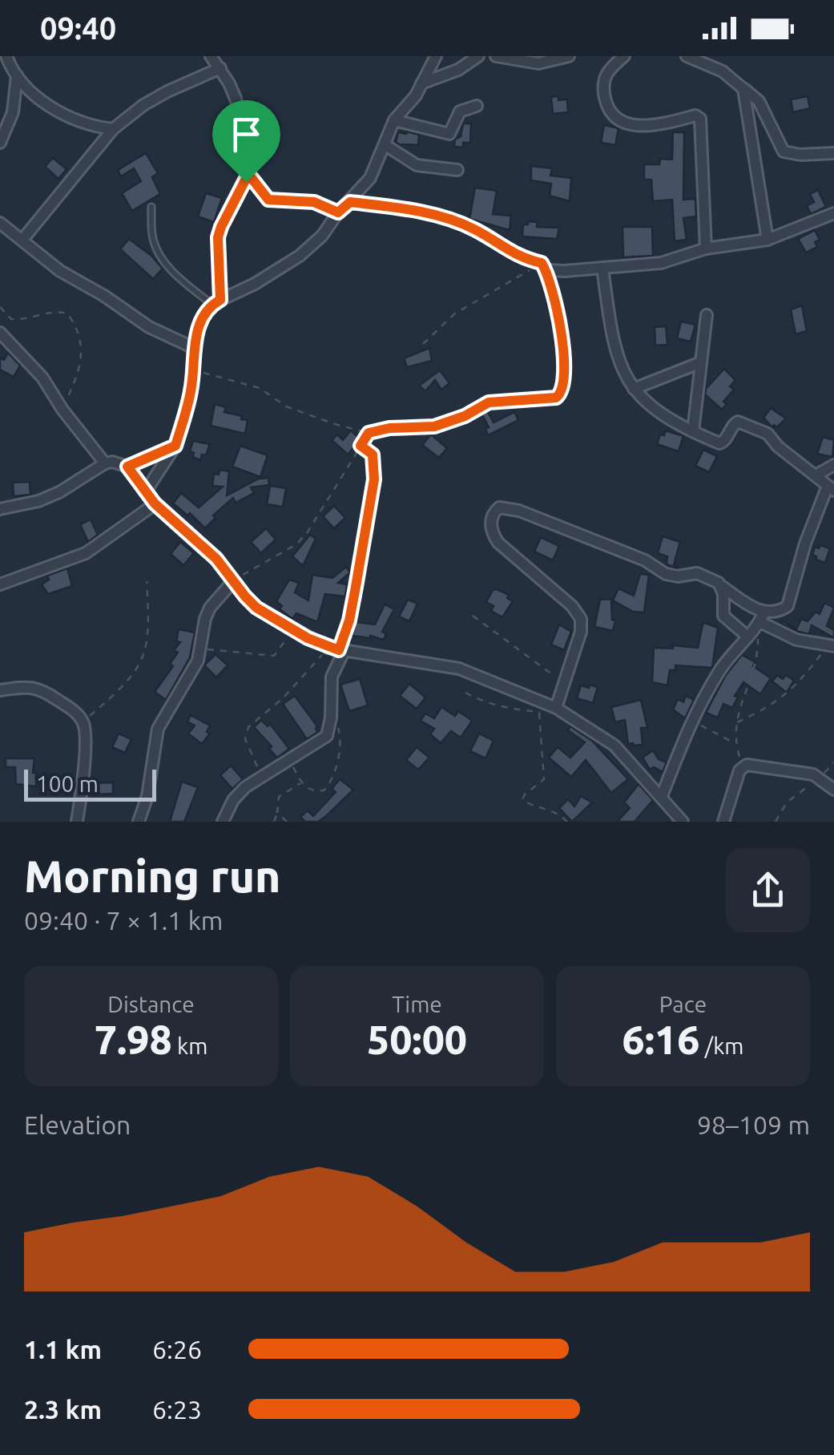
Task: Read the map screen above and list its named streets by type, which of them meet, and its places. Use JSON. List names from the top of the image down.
{
  "scale_bar": "100 m",
  "page": {
    "status": "09:40",
    "scale": "100 m",
    "heading": ["Morning run", "09:40 · 7 × 1.1 km"],
    "stats": [
      ["Distance", "7.98 km"],
      ["Time", "50:00"],
      ["Pace", "6:16 /km"]
    ],
    "chart": ["Elevation", "98–109 m"],
    "list": [
      {
        "name": "1.1 km",
        "note": "6:26"
      },
      {
        "name": "2.3 km",
        "note": "6:23"
      }
    ]
  }
}
